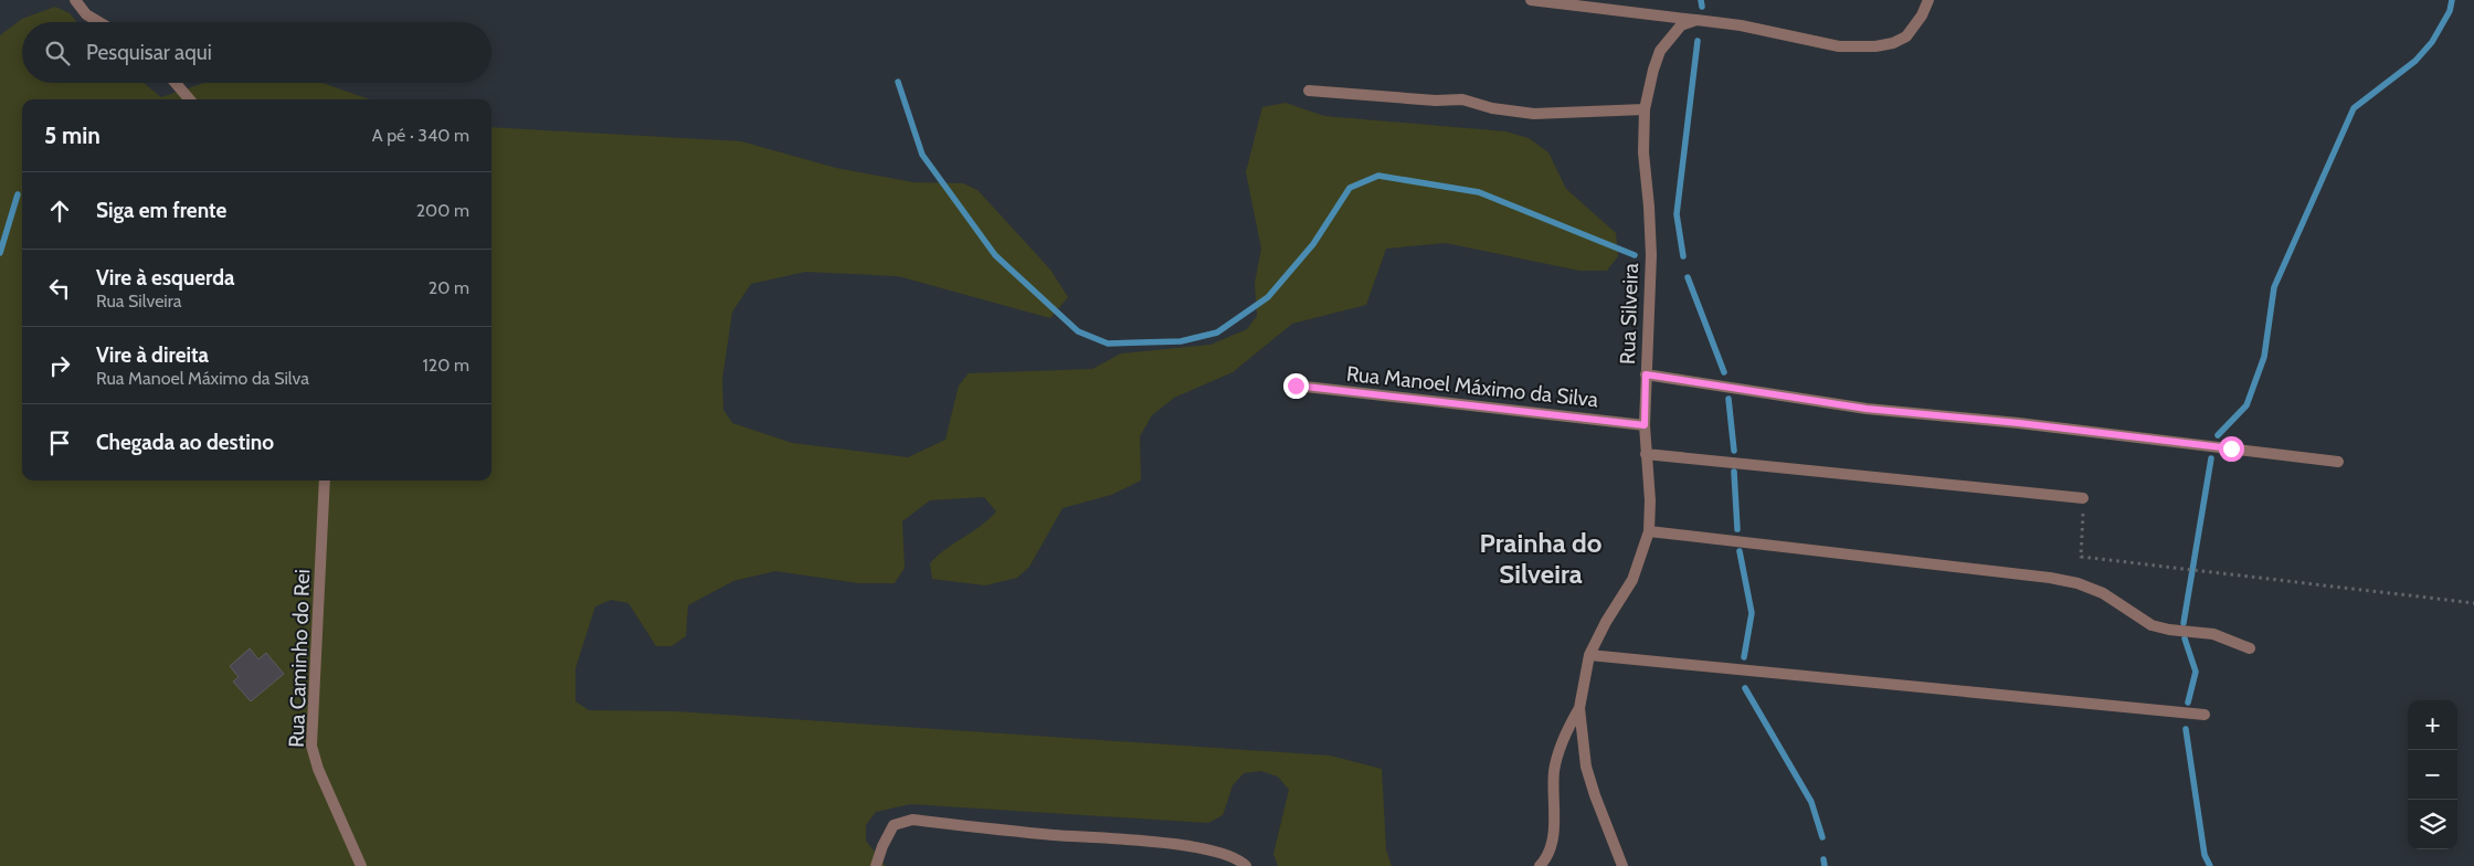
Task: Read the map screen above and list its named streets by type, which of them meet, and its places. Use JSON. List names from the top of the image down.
{
  "streets": {
    "street": ["Rua Silveira", "Rua Manoel Máximo da Silva", "Rua Caminho do Rei"]
  },
  "crossings": [
    ["Rua Silveira", "Rua Manoel Máximo da Silva"]
  ],
  "districts": ["Prainha do Silveira"],
  "page": {
    "search": "Pesquisar aqui",
    "heading": ["5 min", "A pé · 340 m"],
    "list": [
      ["Siga em frente", "200 m"],
      ["Vire à esquerda", "Rua Silveira", "20 m"],
      ["Vire à direita", "Rua Manoel Máximo da Silva", "120 m"],
      "Chegada ao destino"
    ],
    "map_buttons": ["+", "−"]
  }
}
